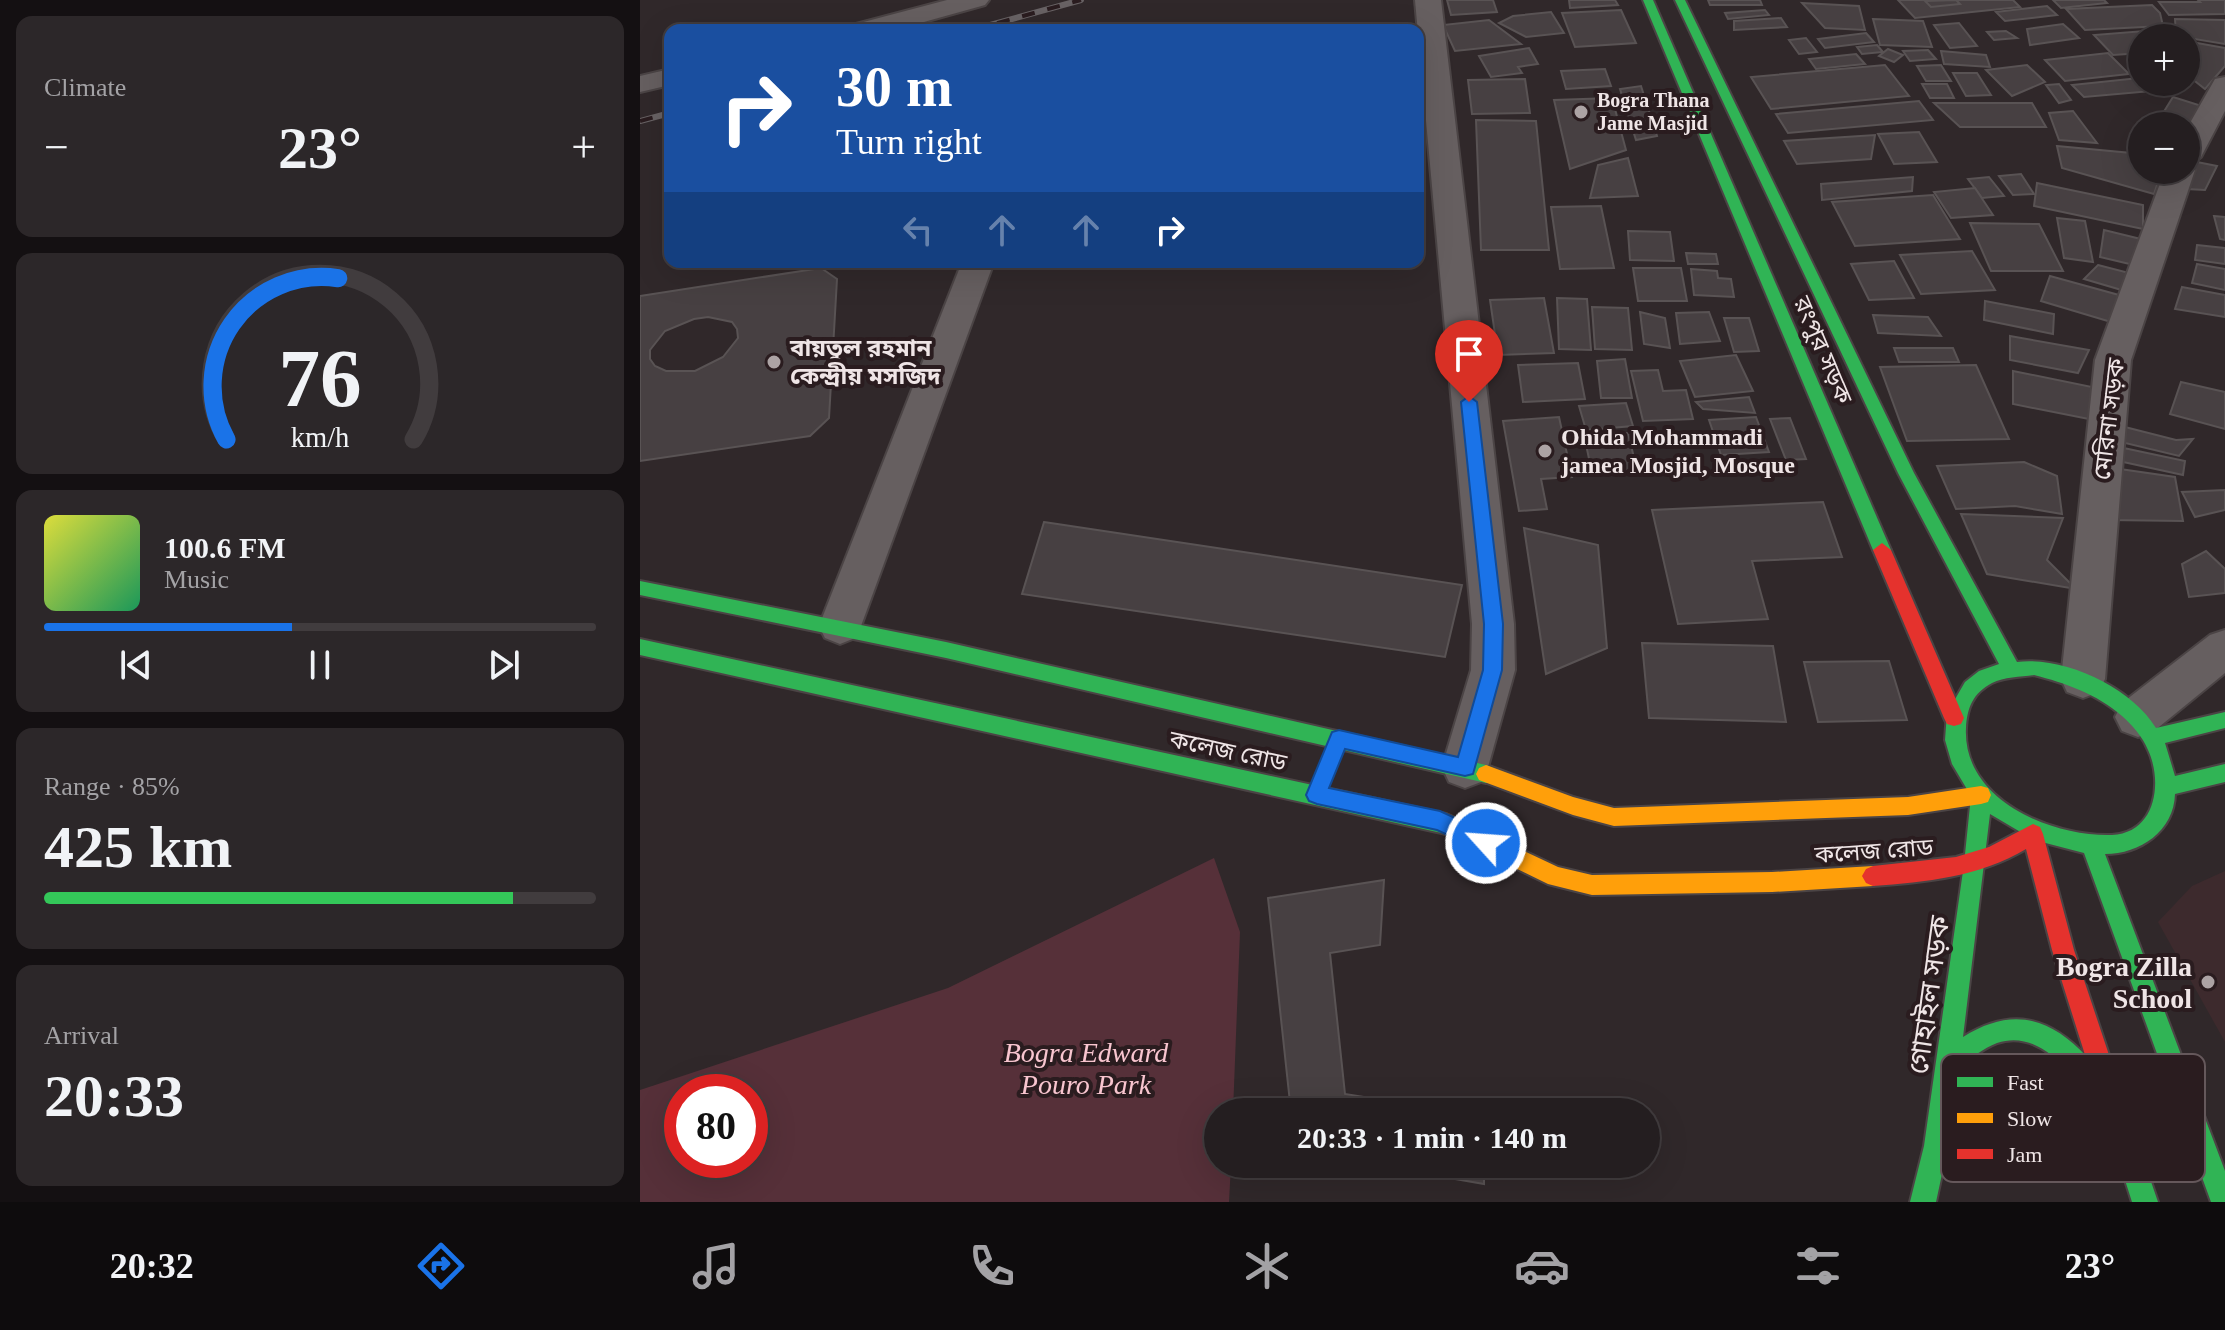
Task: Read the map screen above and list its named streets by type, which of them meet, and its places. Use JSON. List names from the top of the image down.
{
  "streets": {
    "main road": ["রংপুর সড়ক", "কলেজ রোড", "গোহাইল সড়ক"],
    "street": ["মেরিনা সড়ক"]
  },
  "crossings": [
    ["রংপুর সড়ক", "মেরিনা সড়ক"],
    ["রংপুর সড়ক", "কলেজ রোড"],
    ["রংপুর সড়ক", "গোহাইল সড়ক"],
    ["মেরিনা সড়ক", "কলেজ রোড"],
    ["মেরিনা সড়ক", "গোহাইল সড়ক"],
    ["কলেজ রোড", "গোহাইল সড়ক"]
  ],
  "parks": ["Bogra Edward Pouro Park"],
  "places": [
    "Bogra Thana Jame Masjid",
    "বায়তুল রহমান কেন্দ্রীয় মসজিদ",
    "Ohida Mohammadi jamea Mosjid, Mosque",
    "Bogra Zilla School"
  ],
  "legend": ["Fast", "Slow", "Jam"],
  "page": {
    "tile": [
      "Climate",
      ["Range · 85%", "425 km"],
      ["Arrival", "20:33"]
    ],
    "map_buttons": ["+", "−"],
    "turn": ["30 m", "Turn right"],
    "heat": ["−", "23°", "+"],
    "song": ["100.6 FM", "Music"],
    "limit": "80",
    "trip": "20:33 · 1 min · 140 m",
    "tabs": ["20:32", "23°"],
    "gauge": ["76", "km/h"]
  }
}
